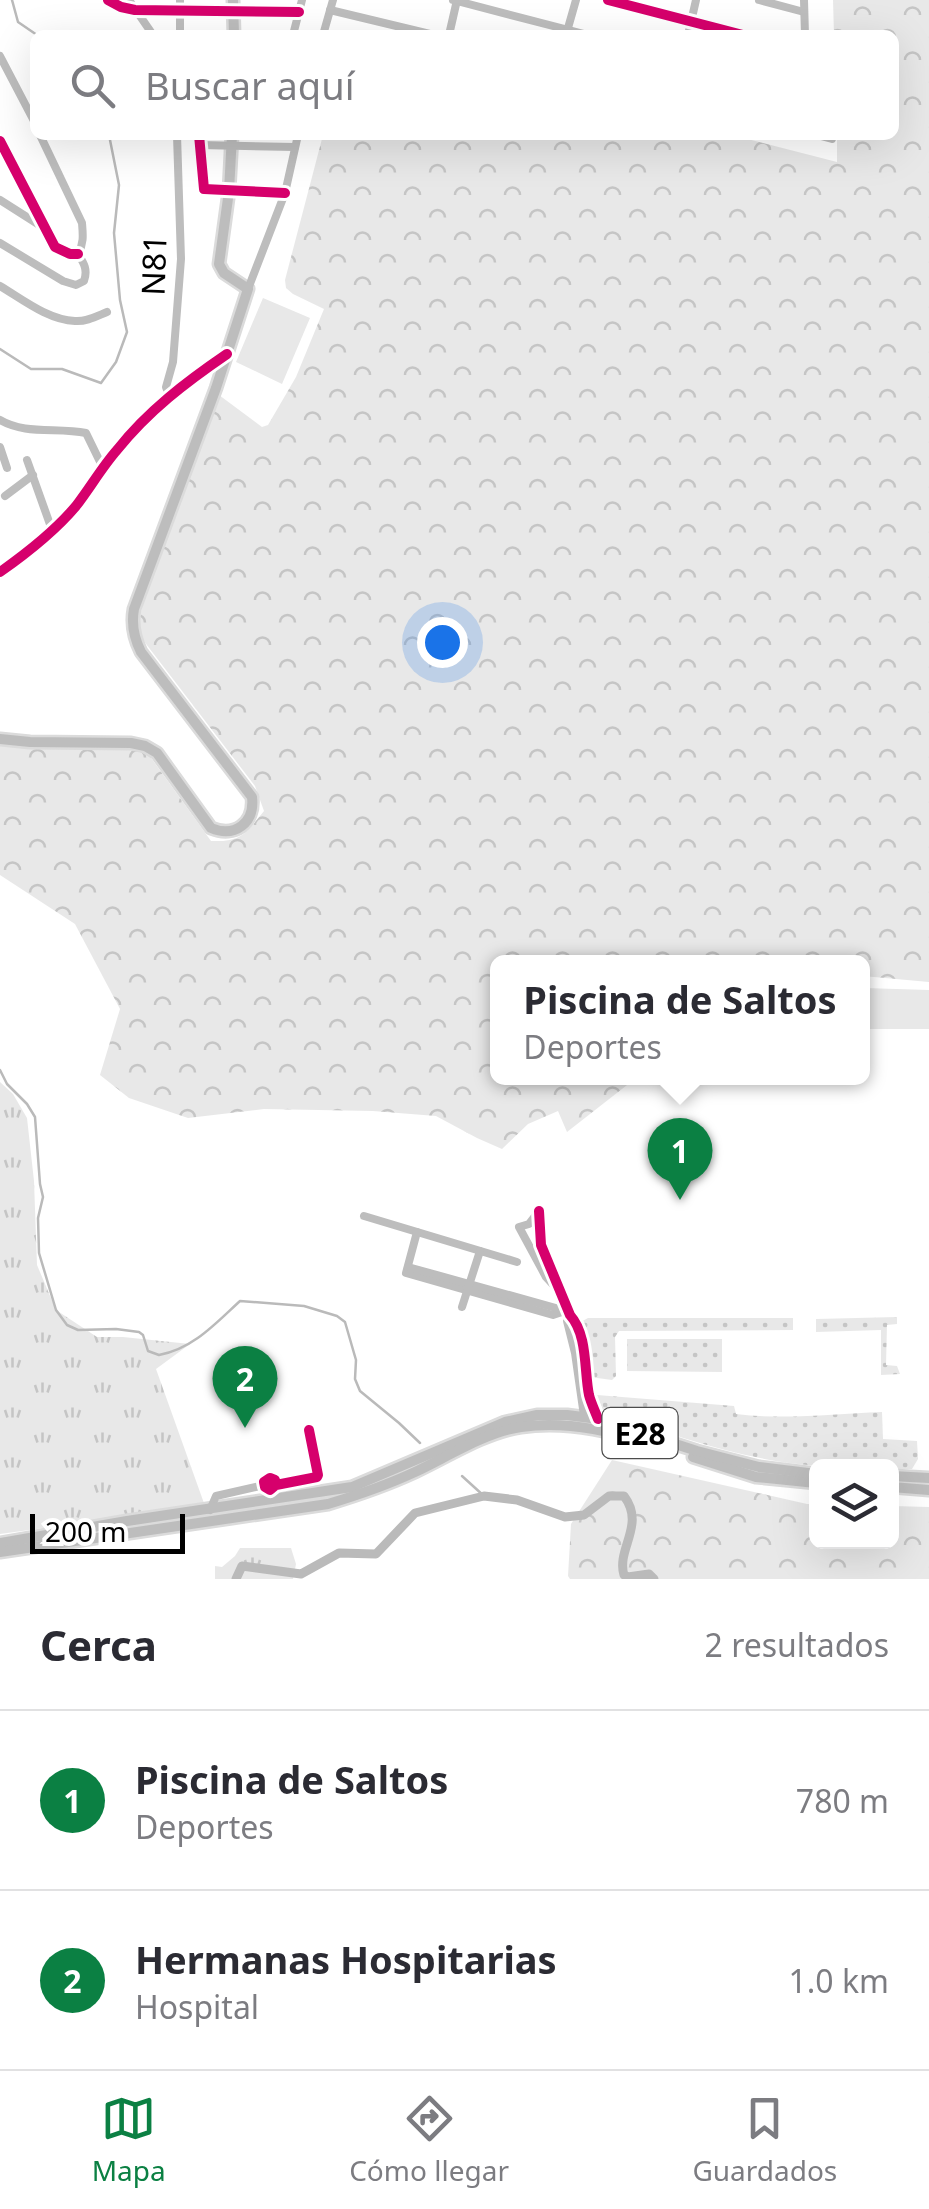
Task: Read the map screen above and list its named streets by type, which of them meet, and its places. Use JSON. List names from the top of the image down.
{
  "streets": {
    "main road": ["E28"],
    "street": ["N81"]
  },
  "scale_bar": "200 m",
  "page": {
    "search": "Buscar aquí",
    "popup": ["Piscina de Saltos", "Deportes"],
    "pins": ["1", "2"],
    "scale": "200 m",
    "heading": ["Cerca", "2 resultados"],
    "list": [
      {
        "mark": "1",
        "name": "Piscina de Saltos",
        "note": "Deportes",
        "value": "780 m"
      },
      {
        "mark": "2",
        "name": "Hermanas Hospitarias",
        "note": "Hospital",
        "value": "1.0 km"
      }
    ],
    "nav": ["Mapa", "Cómo llegar", "Guardados"]
  }
}
